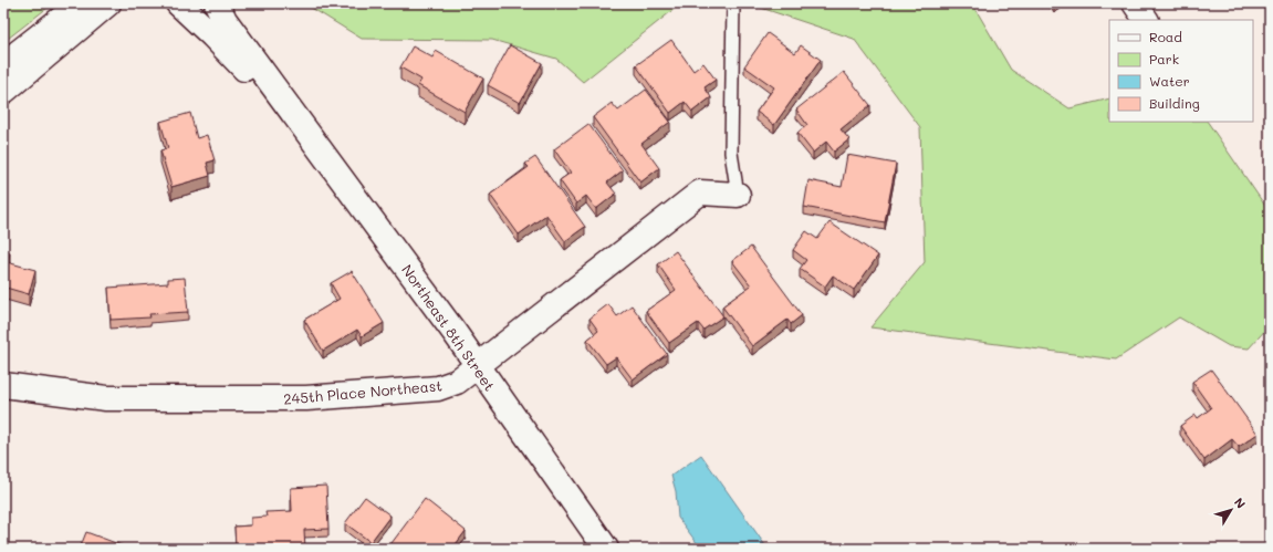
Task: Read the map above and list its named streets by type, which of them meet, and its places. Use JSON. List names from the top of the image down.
{
  "streets": {
    "street": ["Northeast 8th Street", "245th Place Northeast"]
  },
  "crossings": [
    ["Northeast 8th Street", "245th Place Northeast"]
  ],
  "legend": [
    "Road",
    "Park",
    "Water",
    "Building"
  ],
  "north": "top right"
}
